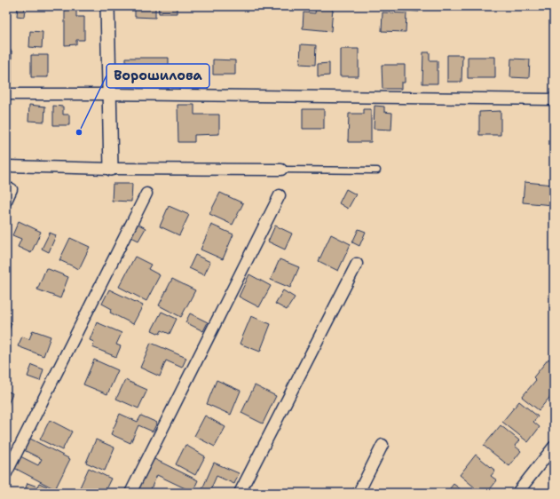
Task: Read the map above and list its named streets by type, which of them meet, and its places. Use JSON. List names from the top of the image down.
{
  "places": ["Ворошилова"]
}
